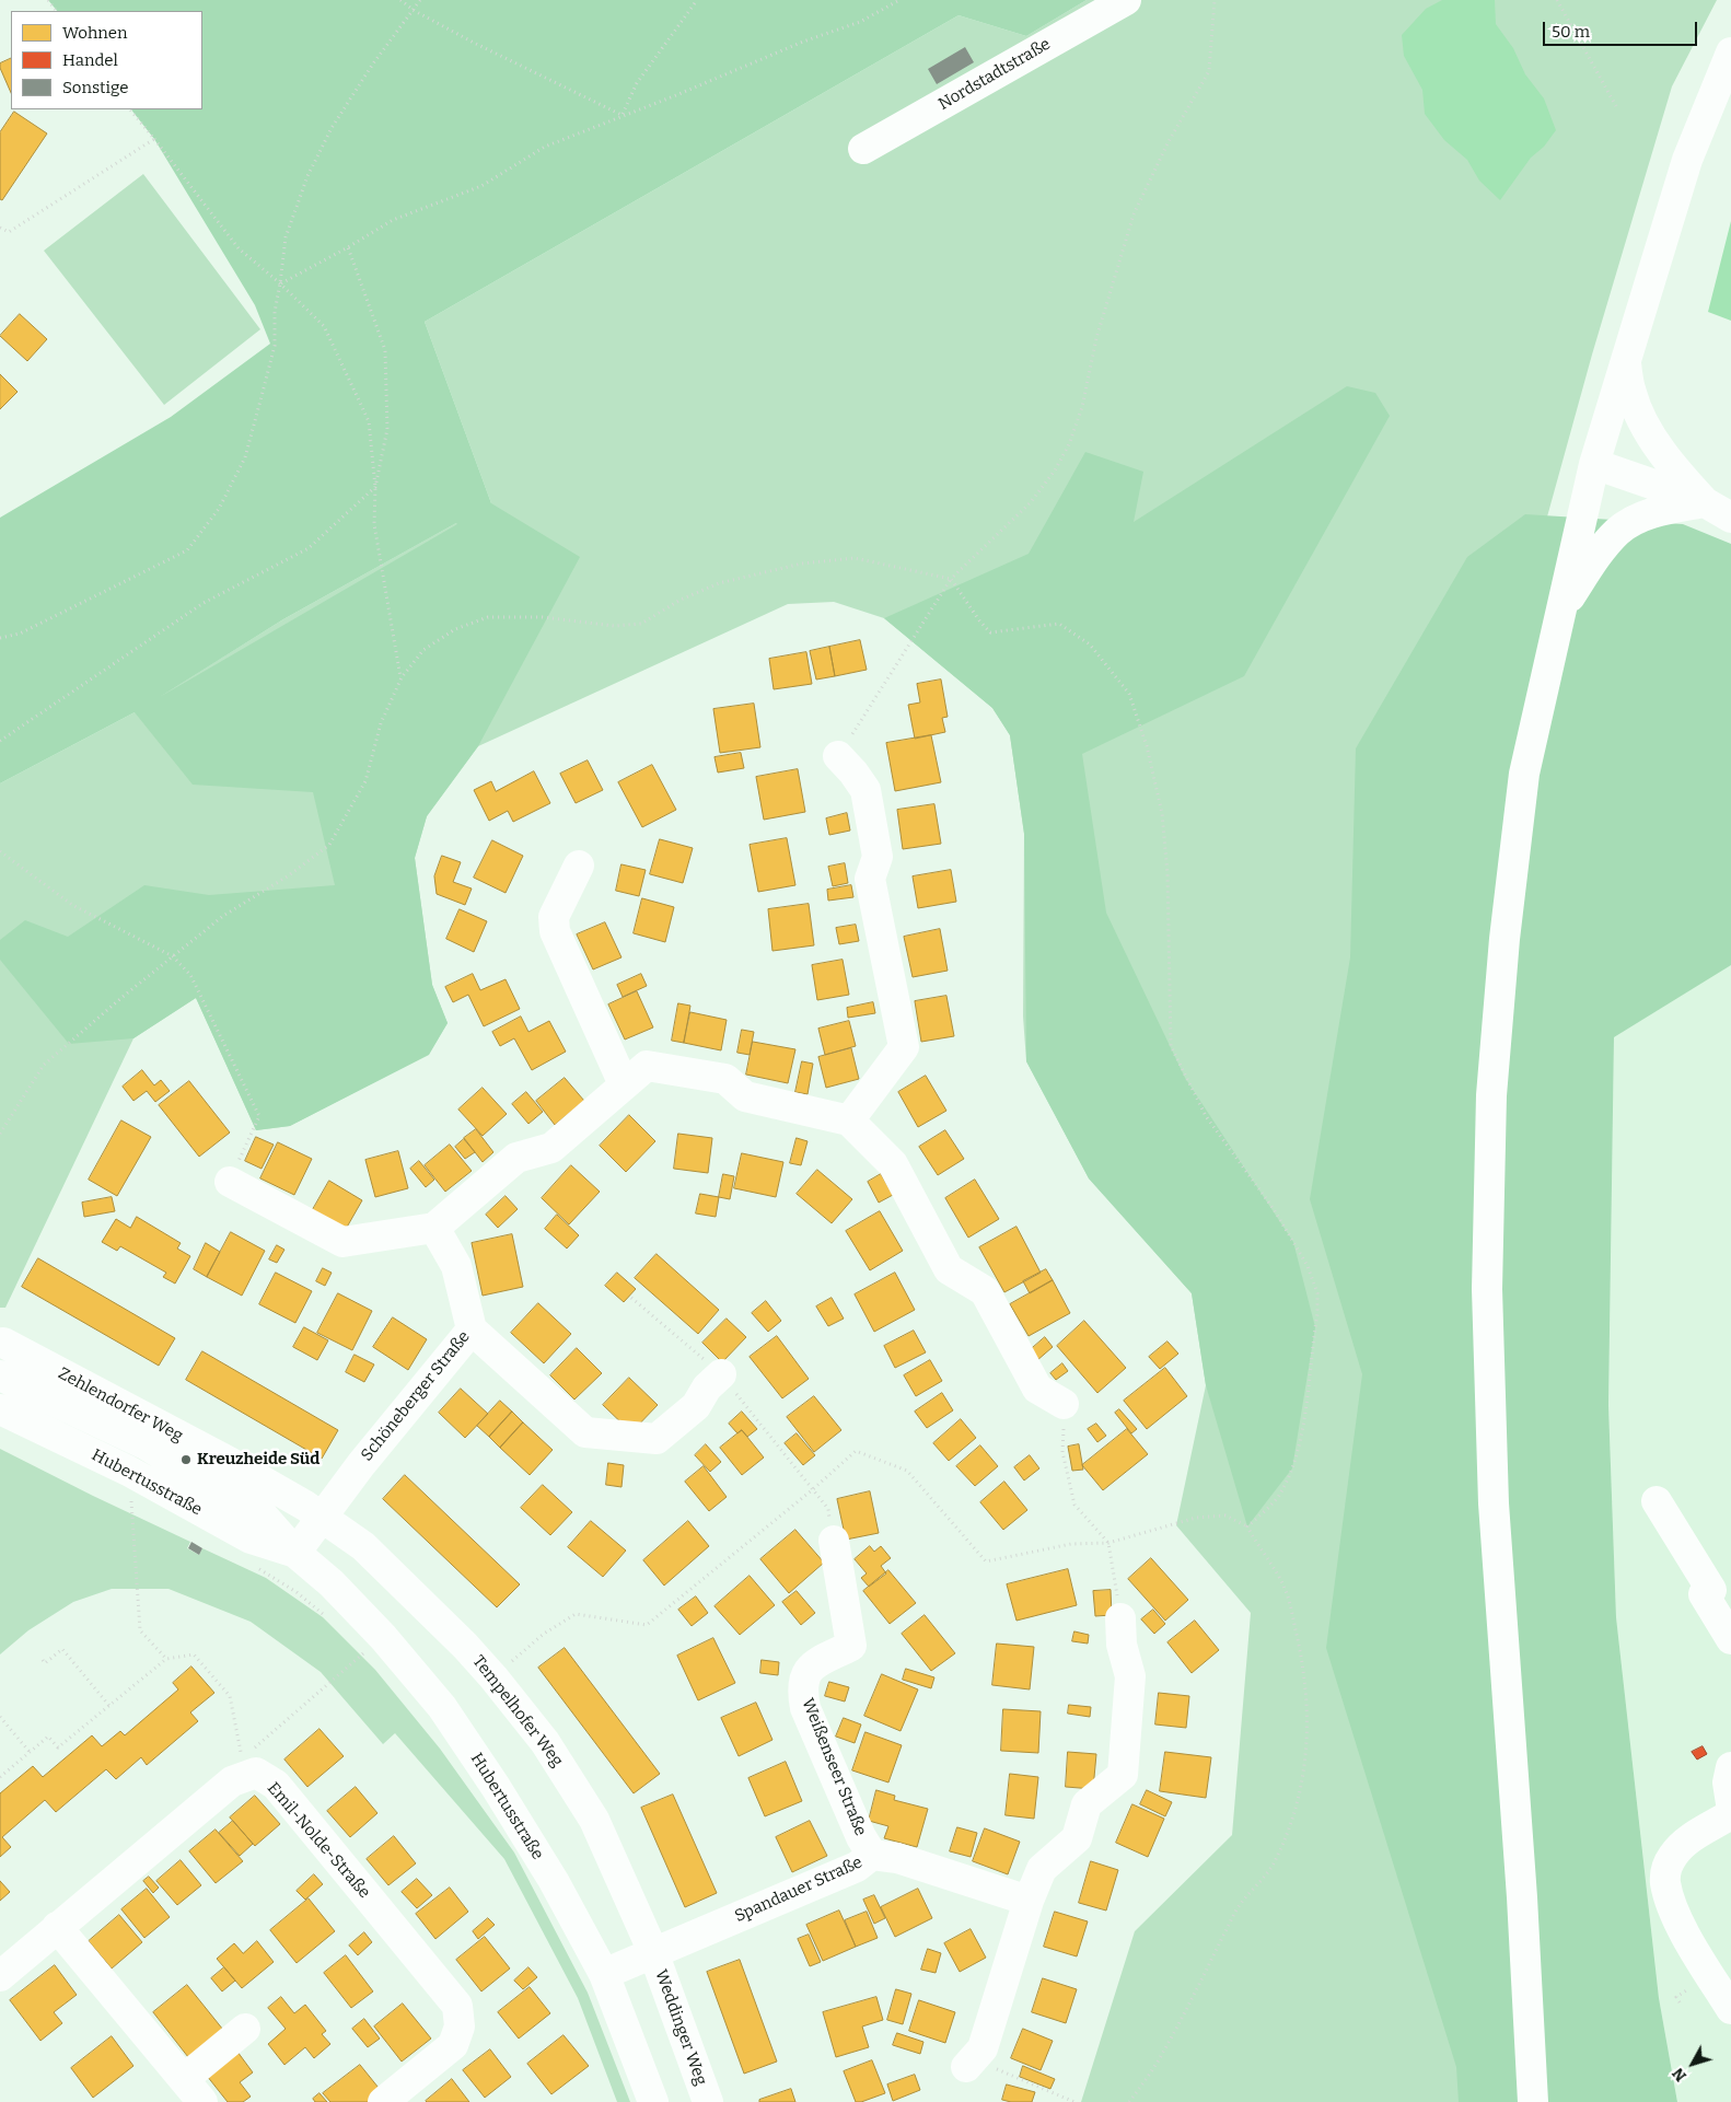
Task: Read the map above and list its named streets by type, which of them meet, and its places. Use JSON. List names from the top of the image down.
{
  "streets": {
    "street": [
      "Nordstadtstraße",
      "Schöneberger Straße",
      "Zehlendorfer Weg",
      "Hubertusstraße",
      "Tempelhofer Weg",
      "Weißenseer Straße",
      "Emil-Nolde-Straße",
      "Spandauer Straße",
      "Weddinger Weg"
    ]
  },
  "crossings": [
    ["Schöneberger Straße", "Zehlendorfer Weg"],
    ["Schöneberger Straße", "Tempelhofer Weg"],
    ["Zehlendorfer Weg", "Tempelhofer Weg"],
    ["Hubertusstraße", "Spandauer Straße"],
    ["Tempelhofer Weg", "Spandauer Straße"],
    ["Tempelhofer Weg", "Weddinger Weg"],
    ["Weißenseer Straße", "Spandauer Straße"],
    ["Spandauer Straße", "Weddinger Weg"]
  ],
  "places": ["Kreuzheide Süd"],
  "legend": ["Wohnen", "Handel", "Sonstige"],
  "scale_bar": "50 m",
  "north": "bottom left"
}
